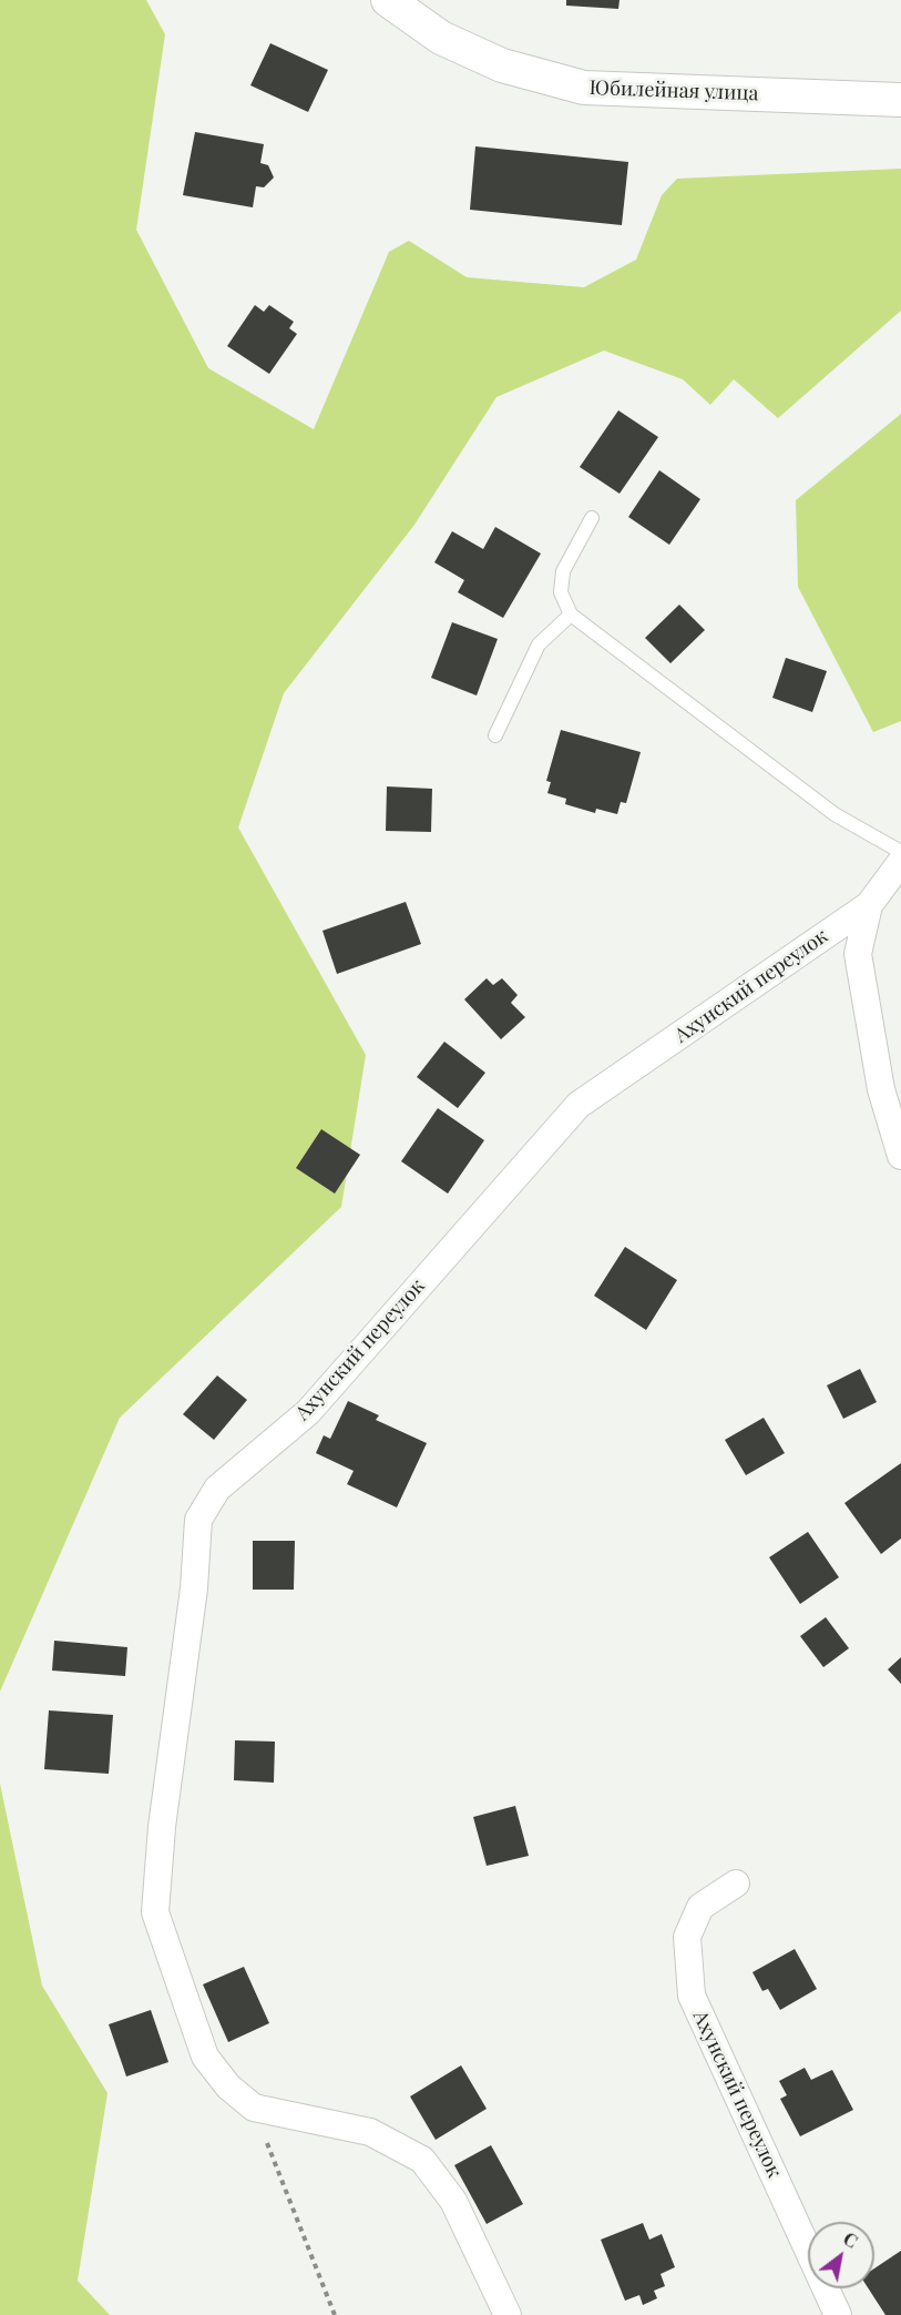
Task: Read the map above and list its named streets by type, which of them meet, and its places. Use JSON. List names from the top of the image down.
{
  "streets": {
    "street": ["Юбилейная улица", "Ахунский переулок"]
  },
  "north": "top right"
}
